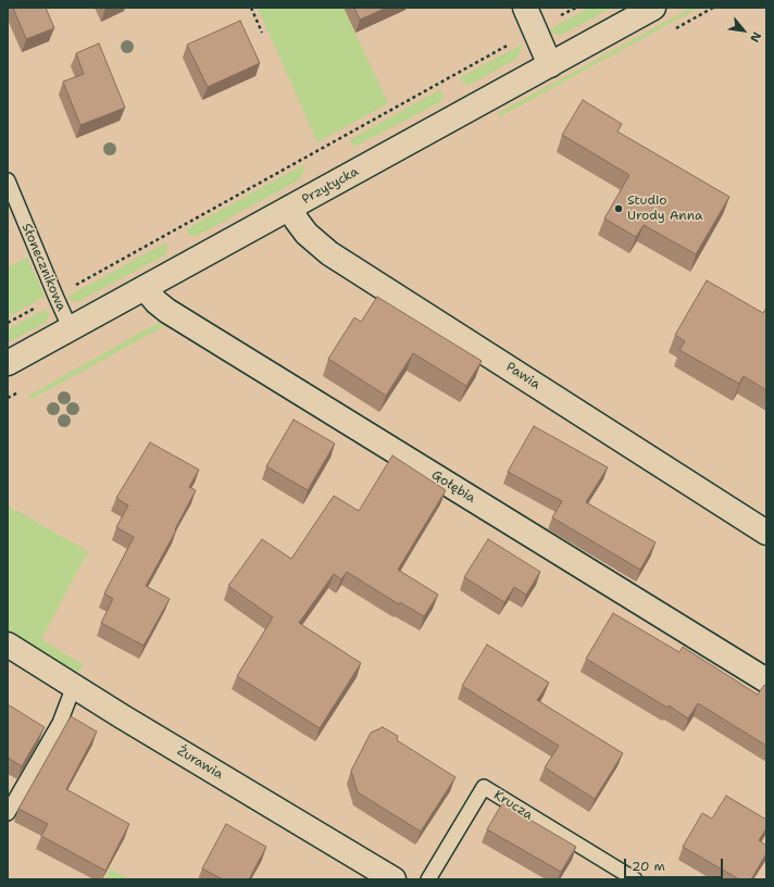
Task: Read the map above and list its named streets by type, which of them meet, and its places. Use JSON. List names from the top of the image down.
{
  "streets": {
    "street": [
      "Przytycka",
      "Pawia",
      "Gołębia",
      "Żurawia"
    ],
    "lane": ["Słonecznikowa", "Krucza"]
  },
  "crossings": [
    ["Przytycka", "Słonecznikowa"],
    ["Przytycka", "Pawia"],
    ["Przytycka", "Gołębia"]
  ],
  "places": ["Studio Urody Anna"],
  "scale_bar": "20 m",
  "north": "bottom right"
}
